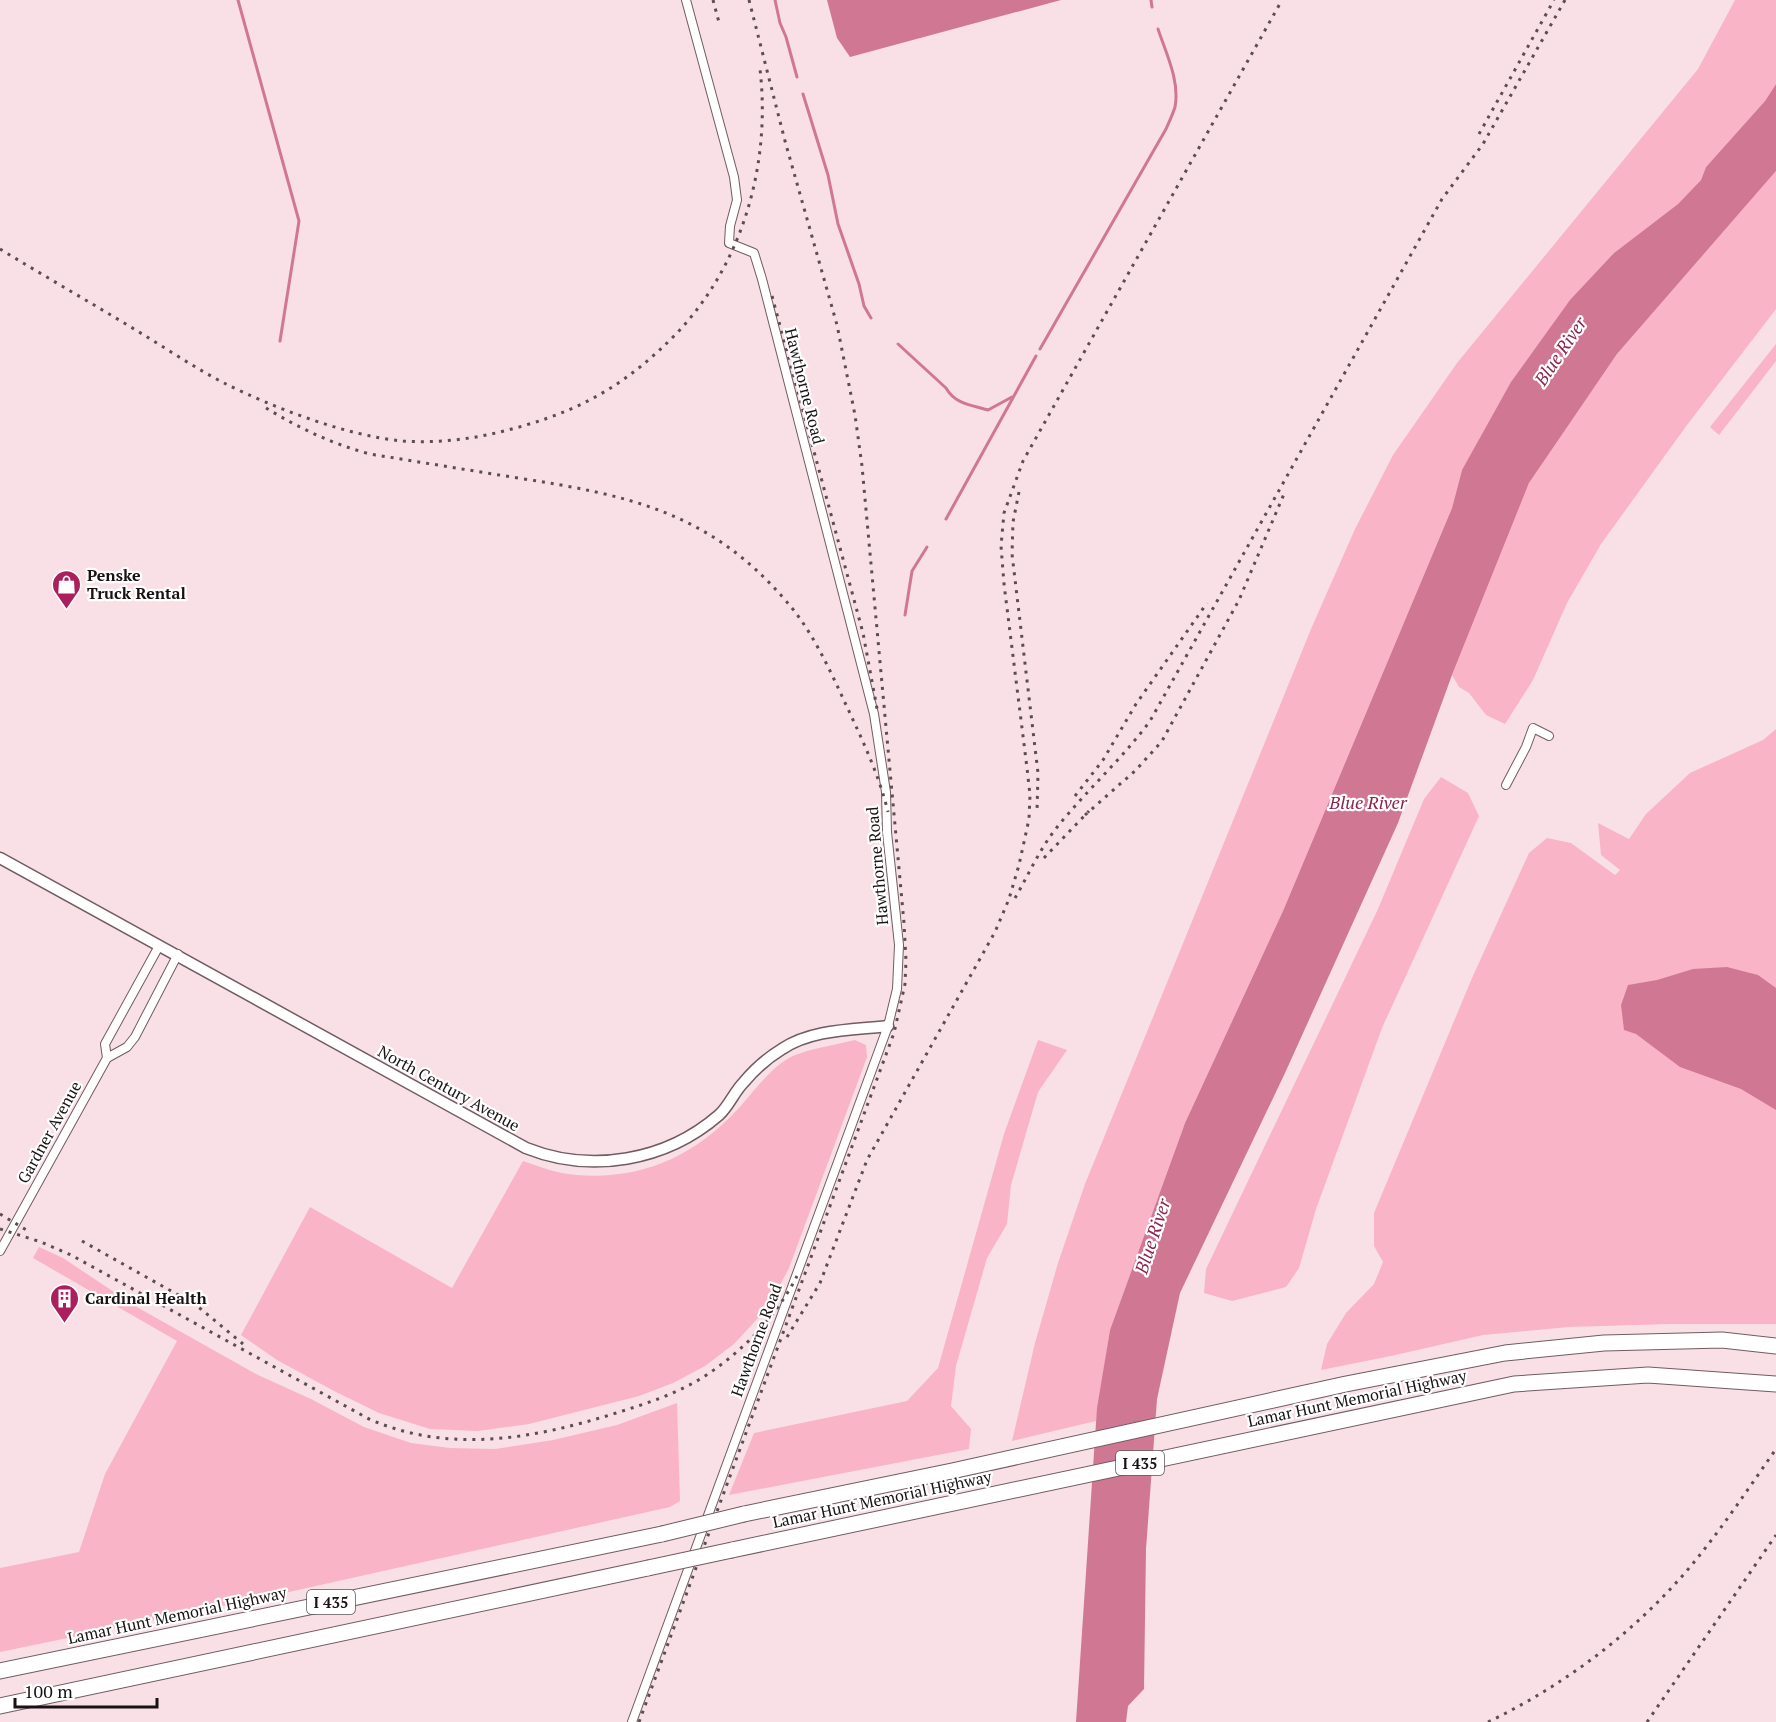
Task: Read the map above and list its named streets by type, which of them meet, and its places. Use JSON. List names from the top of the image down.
{
  "streets": {
    "highway": ["Lamar Hunt Memorial Highway", "I 435"],
    "street": ["Hawthorne Road", "North Century Avenue", "Gardner Avenue"]
  },
  "crossings": [
    ["Hawthorne Road", "North Century Avenue"],
    ["North Century Avenue", "Gardner Avenue"]
  ],
  "water": ["Blue River"],
  "places": {
    "shop": ["Penske Truck Rental"],
    "building": ["Cardinal Health"]
  },
  "scale_bar": "100 m"
}
